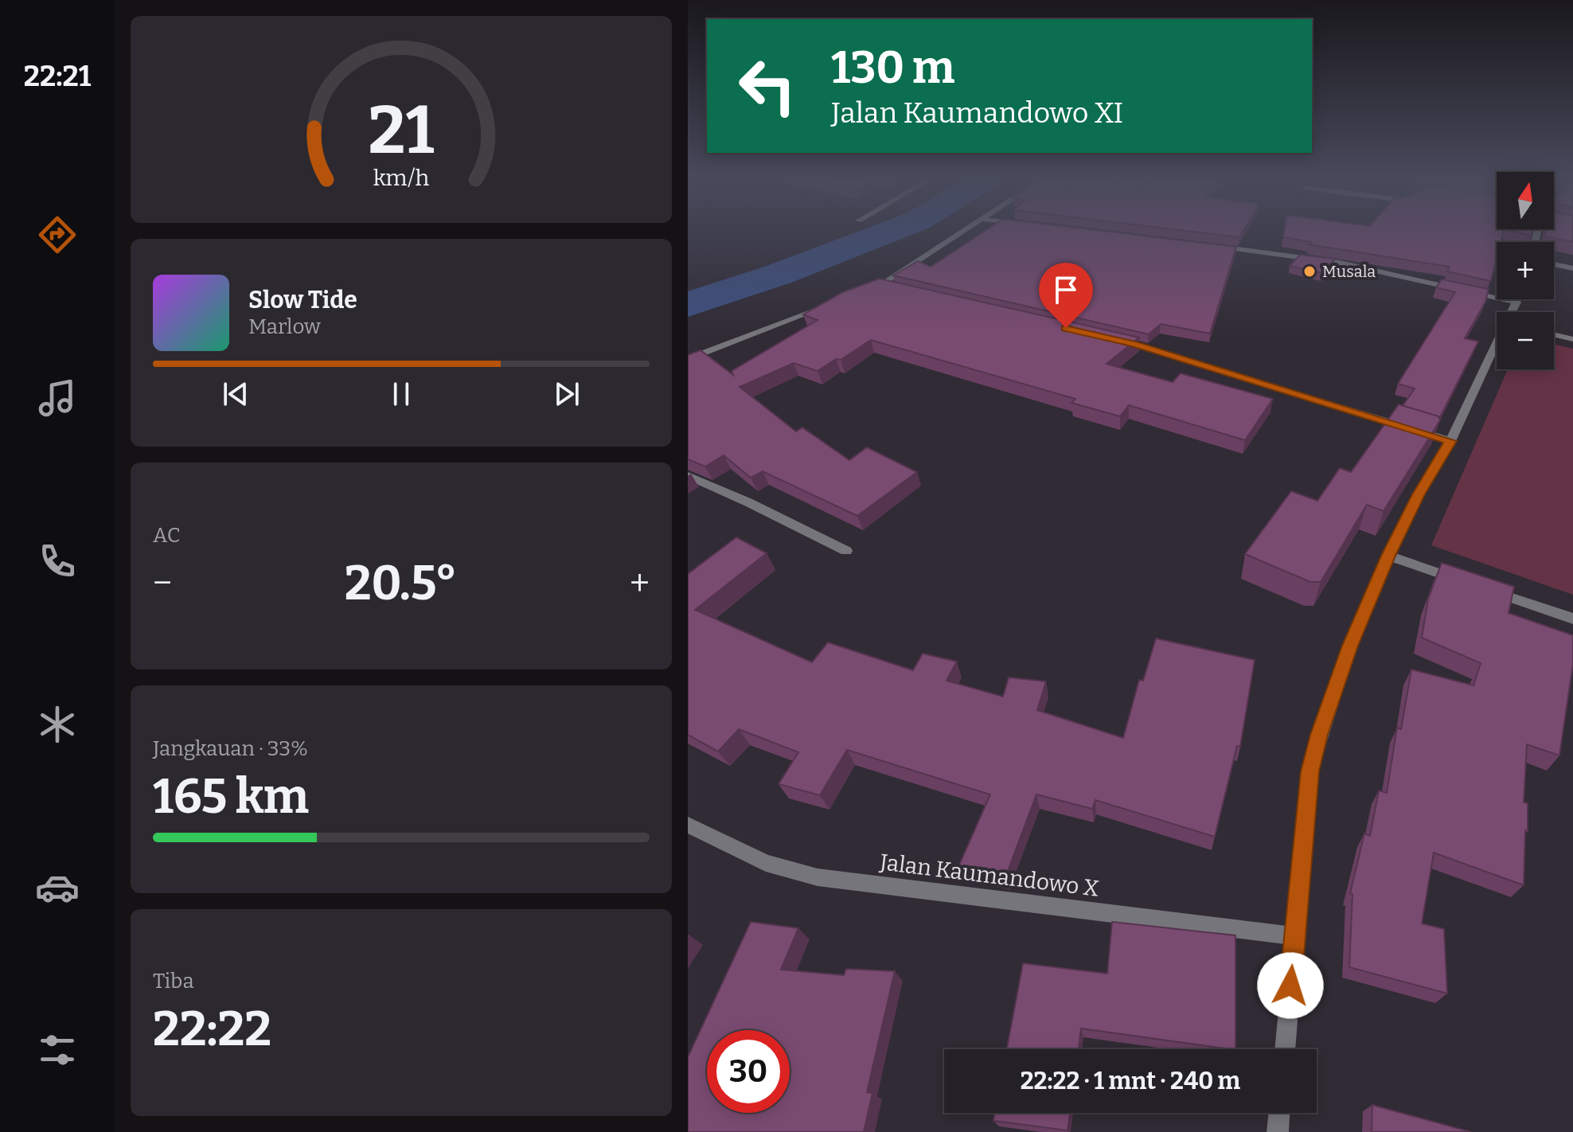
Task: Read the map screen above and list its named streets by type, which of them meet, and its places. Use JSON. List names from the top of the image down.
{
  "streets": {
    "street": ["Jalan Kaumandowo X"]
  },
  "places": ["Musala"],
  "north": "top",
  "page": {
    "tabs": "22:21",
    "turn": ["130 m", "Jalan Kaumandowo XI"],
    "map_buttons": ["+", "−"],
    "song": ["Slow Tide", "Marlow"],
    "tile": [
      "AC",
      ["Jangkauan · 33%", "165 km"],
      ["Tiba", "22:22"]
    ],
    "heat": ["−", "20.5°", "+"],
    "limit": "30",
    "trip": "22:22 · 1 mnt · 240 m",
    "gauge": ["21", "km/h"]
  }
}
